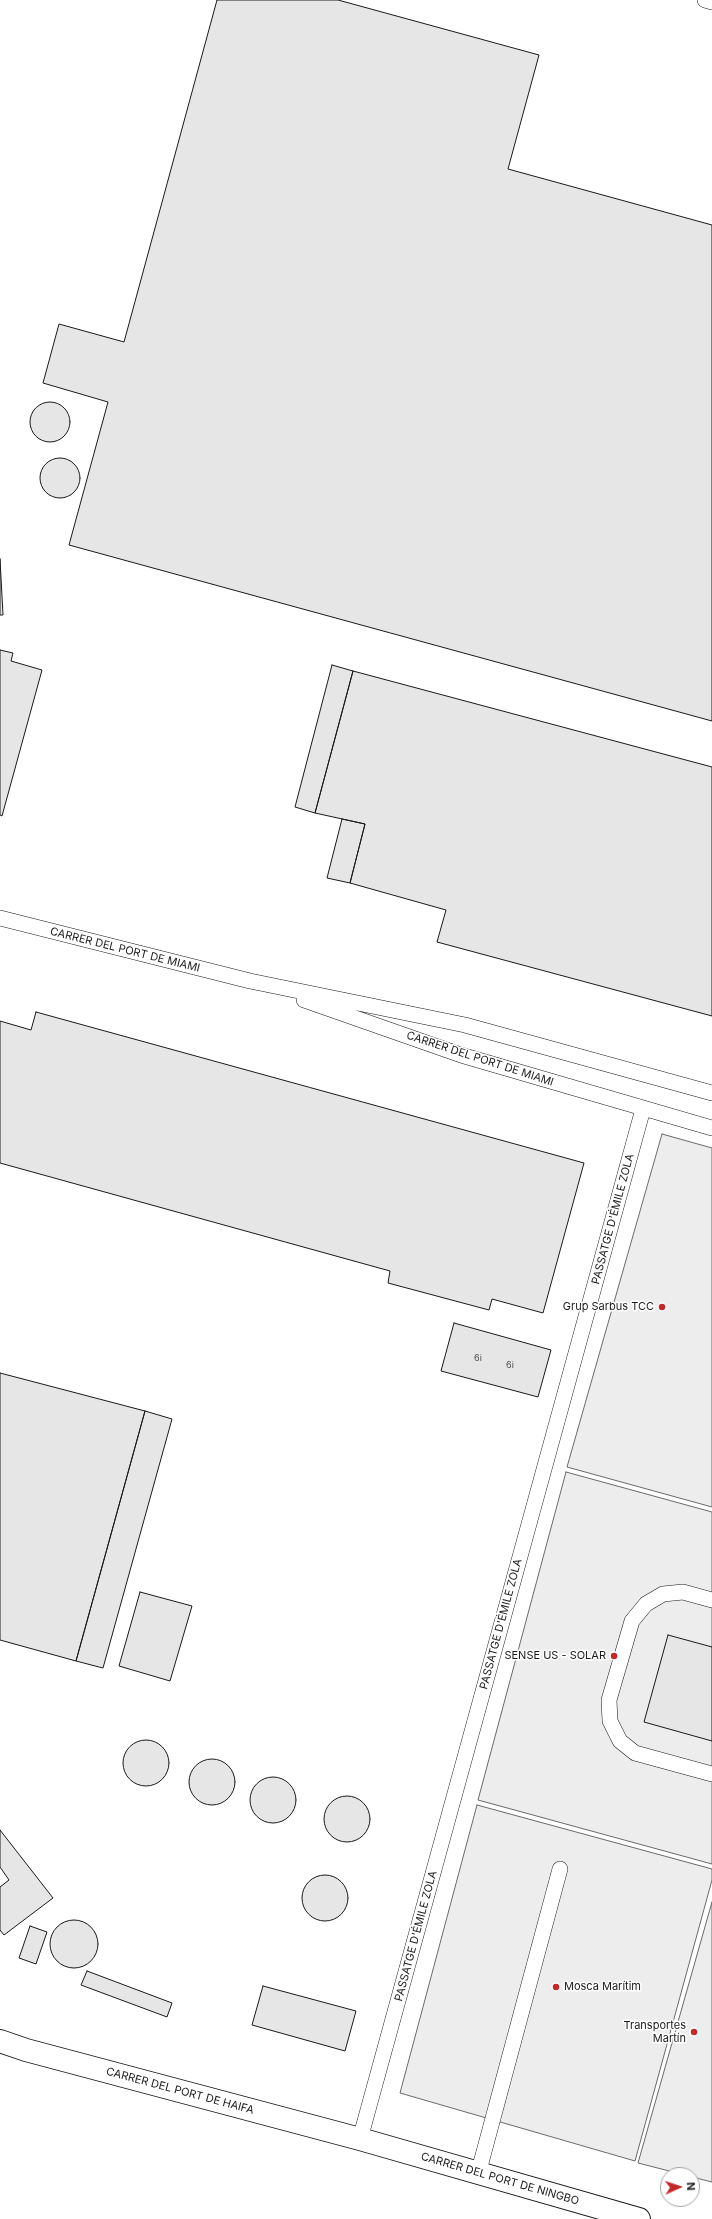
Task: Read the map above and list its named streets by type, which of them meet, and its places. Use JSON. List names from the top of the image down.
{
  "streets": {
    "street": ["CARRER DEL PORT DE HAIFA", "CARRER DEL PORT DE NINGBO"],
    "lane": ["CARRER DEL PORT DE MIAMI", "PASSATGE D'ÉMILE ZOLA"]
  },
  "crossings": [
    ["CARRER DEL PORT DE MIAMI", "PASSATGE D'ÉMILE ZOLA"],
    ["PASSATGE D'ÉMILE ZOLA", "CARRER DEL PORT DE HAIFA"],
    ["PASSATGE D'ÉMILE ZOLA", "CARRER DEL PORT DE NINGBO"],
    ["CARRER DEL PORT DE HAIFA", "CARRER DEL PORT DE NINGBO"]
  ],
  "places": [
    "Grup Sarbus TCC",
    "SENSE US - SOLAR",
    "Mosca Marítim",
    "Transportes Martín"
  ],
  "house_numbers": ["6i", "6i"],
  "north": "right"
}
